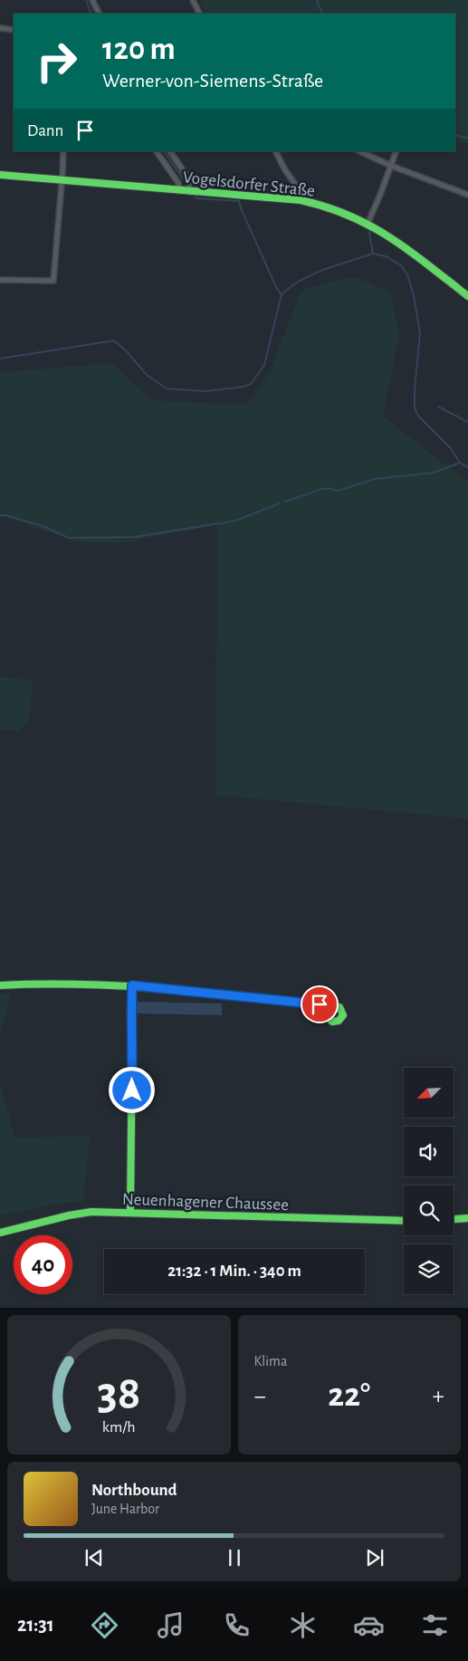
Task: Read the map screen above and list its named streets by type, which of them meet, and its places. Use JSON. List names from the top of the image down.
{
  "streets": {
    "street": ["Vogelsdorfer Straße", "Neuenhagener Chaussee"]
  },
  "north": "bottom left",
  "page": {
    "turn": ["120 m", "Werner-von-Siemens-Straße"],
    "then": "Dann",
    "limit": "40",
    "trip": "21:32 · 1 Min. · 340 m",
    "tile": "Klima",
    "heat": ["−", "22°", "+"],
    "song": ["Northbound", "June Harbor"],
    "tabs": "21:31",
    "gauge": ["38", "km/h"]
  }
}
